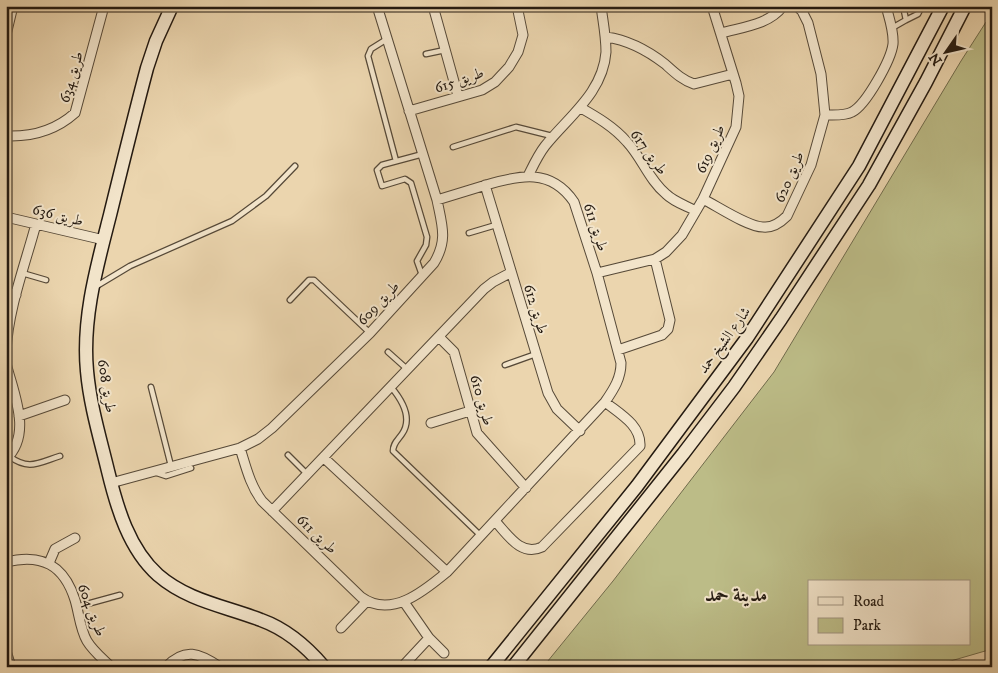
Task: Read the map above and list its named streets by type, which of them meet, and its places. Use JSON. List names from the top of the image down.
{
  "streets": {
    "main road": ["شارع الشيخ حمد", "طريق 608"],
    "street": [
      "طريق 634",
      "طريق 615",
      "طريق 619",
      "طريق 617",
      "طريق 620",
      "طريق 636",
      "طريق 611",
      "طريق 609",
      "طريق 612",
      "طريق 610",
      "طريق 604"
    ]
  },
  "crossings": [
    ["طريق 615", "طريق 609"],
    ["طريق 619", "طريق 617"],
    ["طريق 619", "طريق 620"],
    ["طريق 619", "طريق 611"],
    ["طريق 636", "طريق 608"],
    ["طريق 611", "طريق 609"],
    ["طريق 611", "طريق 612"],
    ["طريق 611", "طريق 610"],
    ["طريق 609", "طريق 608"]
  ],
  "districts": ["مدينة حمد"],
  "legend": ["Road", "Park"],
  "north": "bottom left"
}
